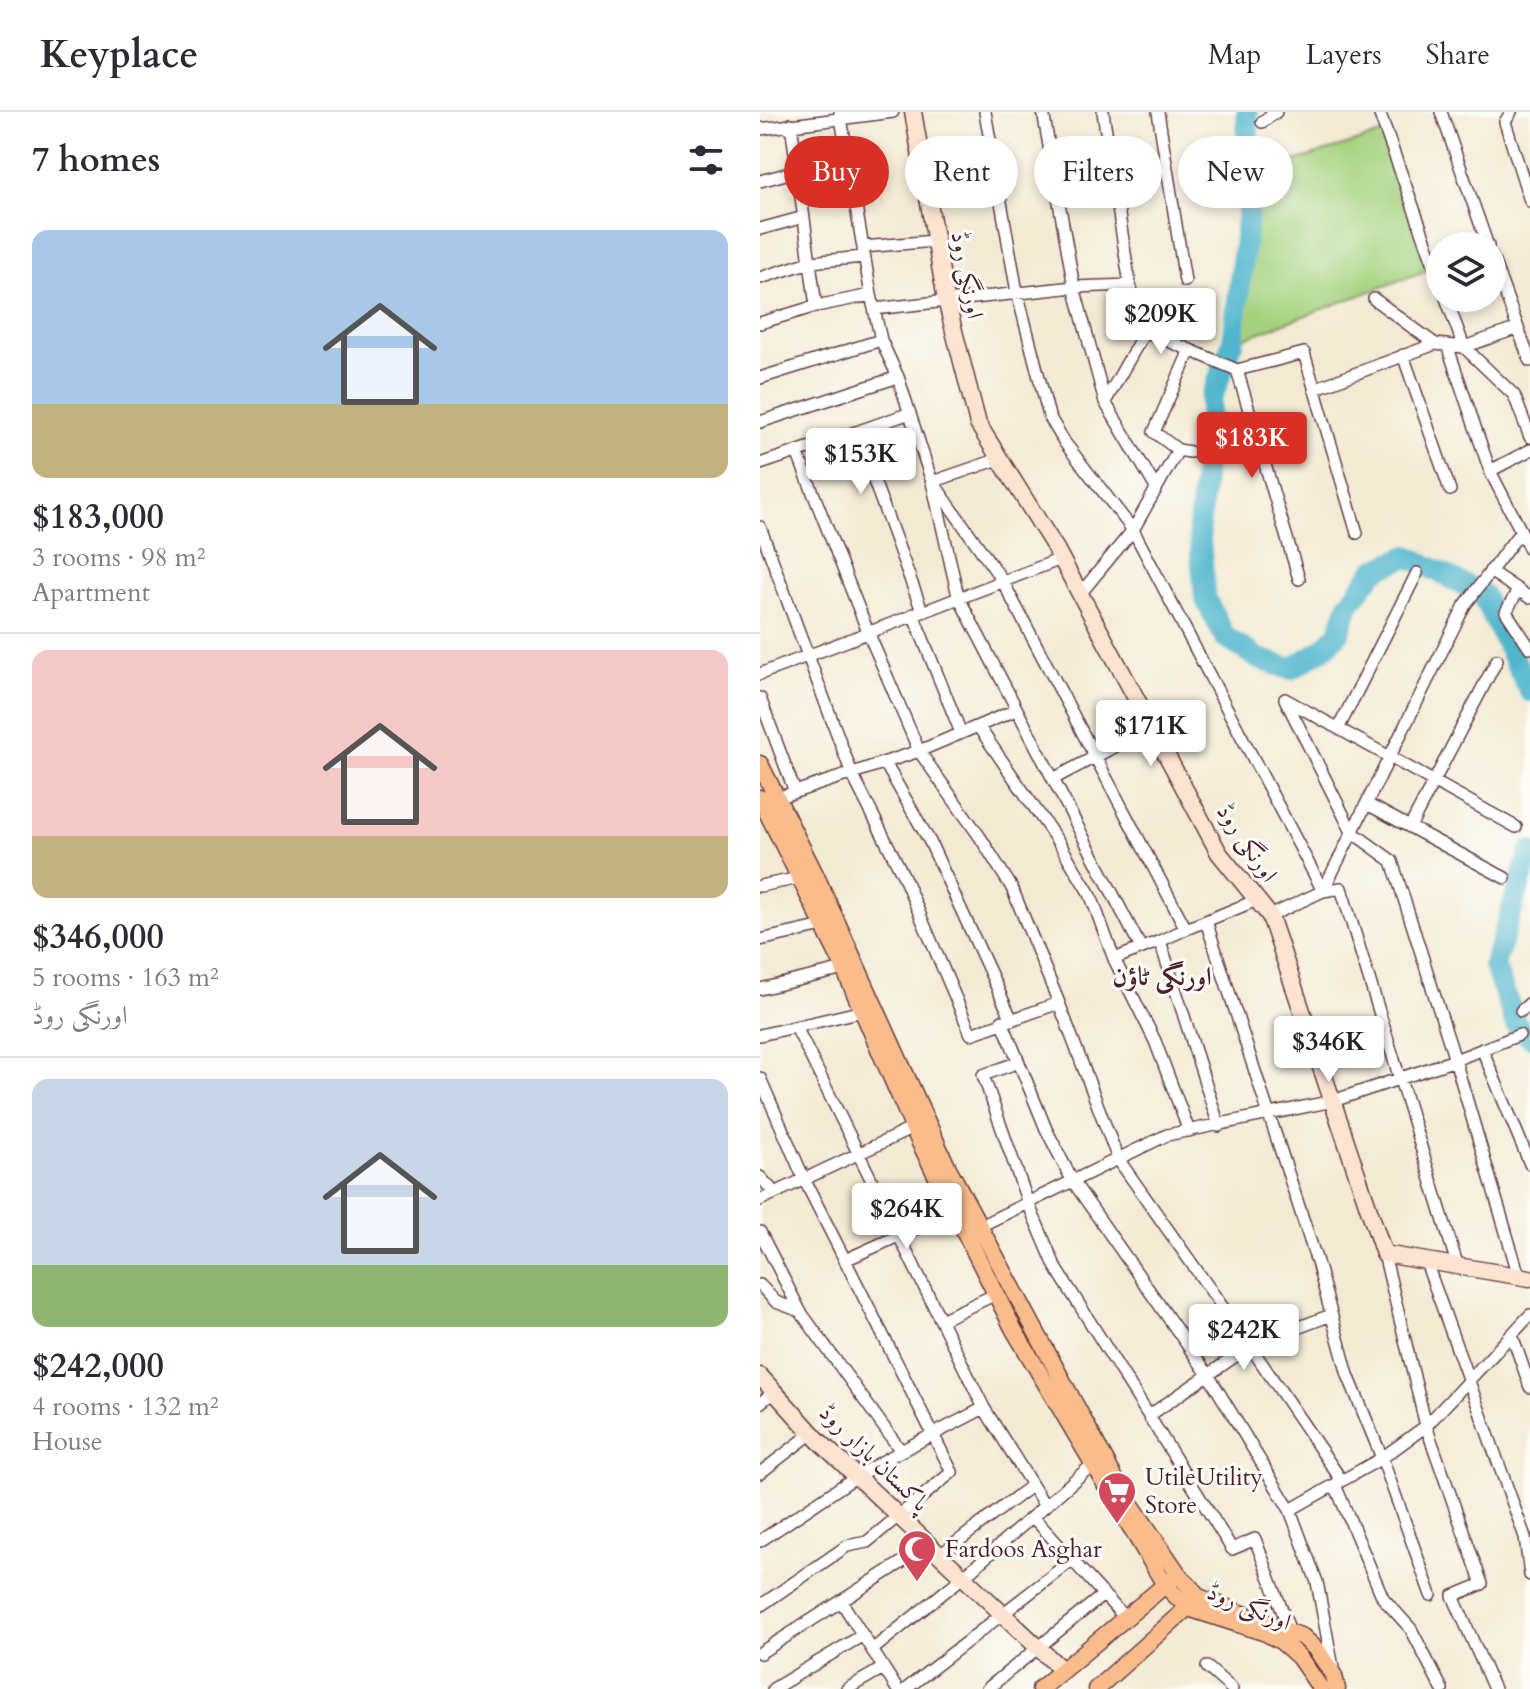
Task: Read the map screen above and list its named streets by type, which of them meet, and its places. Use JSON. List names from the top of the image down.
{
  "streets": {
    "main road": ["اورنگی روڈ"],
    "street": ["پاکستان بازار روڈ"]
  },
  "districts": ["اورنگی ٹاؤن"],
  "places": {
    "supermarket": ["UtileUtility Store"],
    "mosque": ["Fardoos Asghar"]
  },
  "page": {
    "header": "Keyplace",
    "nav": ["Map", "Layers", "Share"],
    "heading": "7 homes",
    "chip": [
      "Buy",
      "Rent",
      "Filters",
      "New"
    ],
    "list": [
      {
        "name": "$183,000",
        "note": "3 rooms · 98 m² · Apartment"
      },
      {
        "name": "$346,000",
        "note": "5 rooms · 163 m² · اورنگی روڈ"
      },
      {
        "name": "$242,000",
        "note": "4 rooms · 132 m² · House"
      }
    ],
    "price": [
      "$209K",
      "$183K",
      "$153K",
      "$171K",
      "$346K",
      "$264K",
      "$242K"
    ]
  }
}
